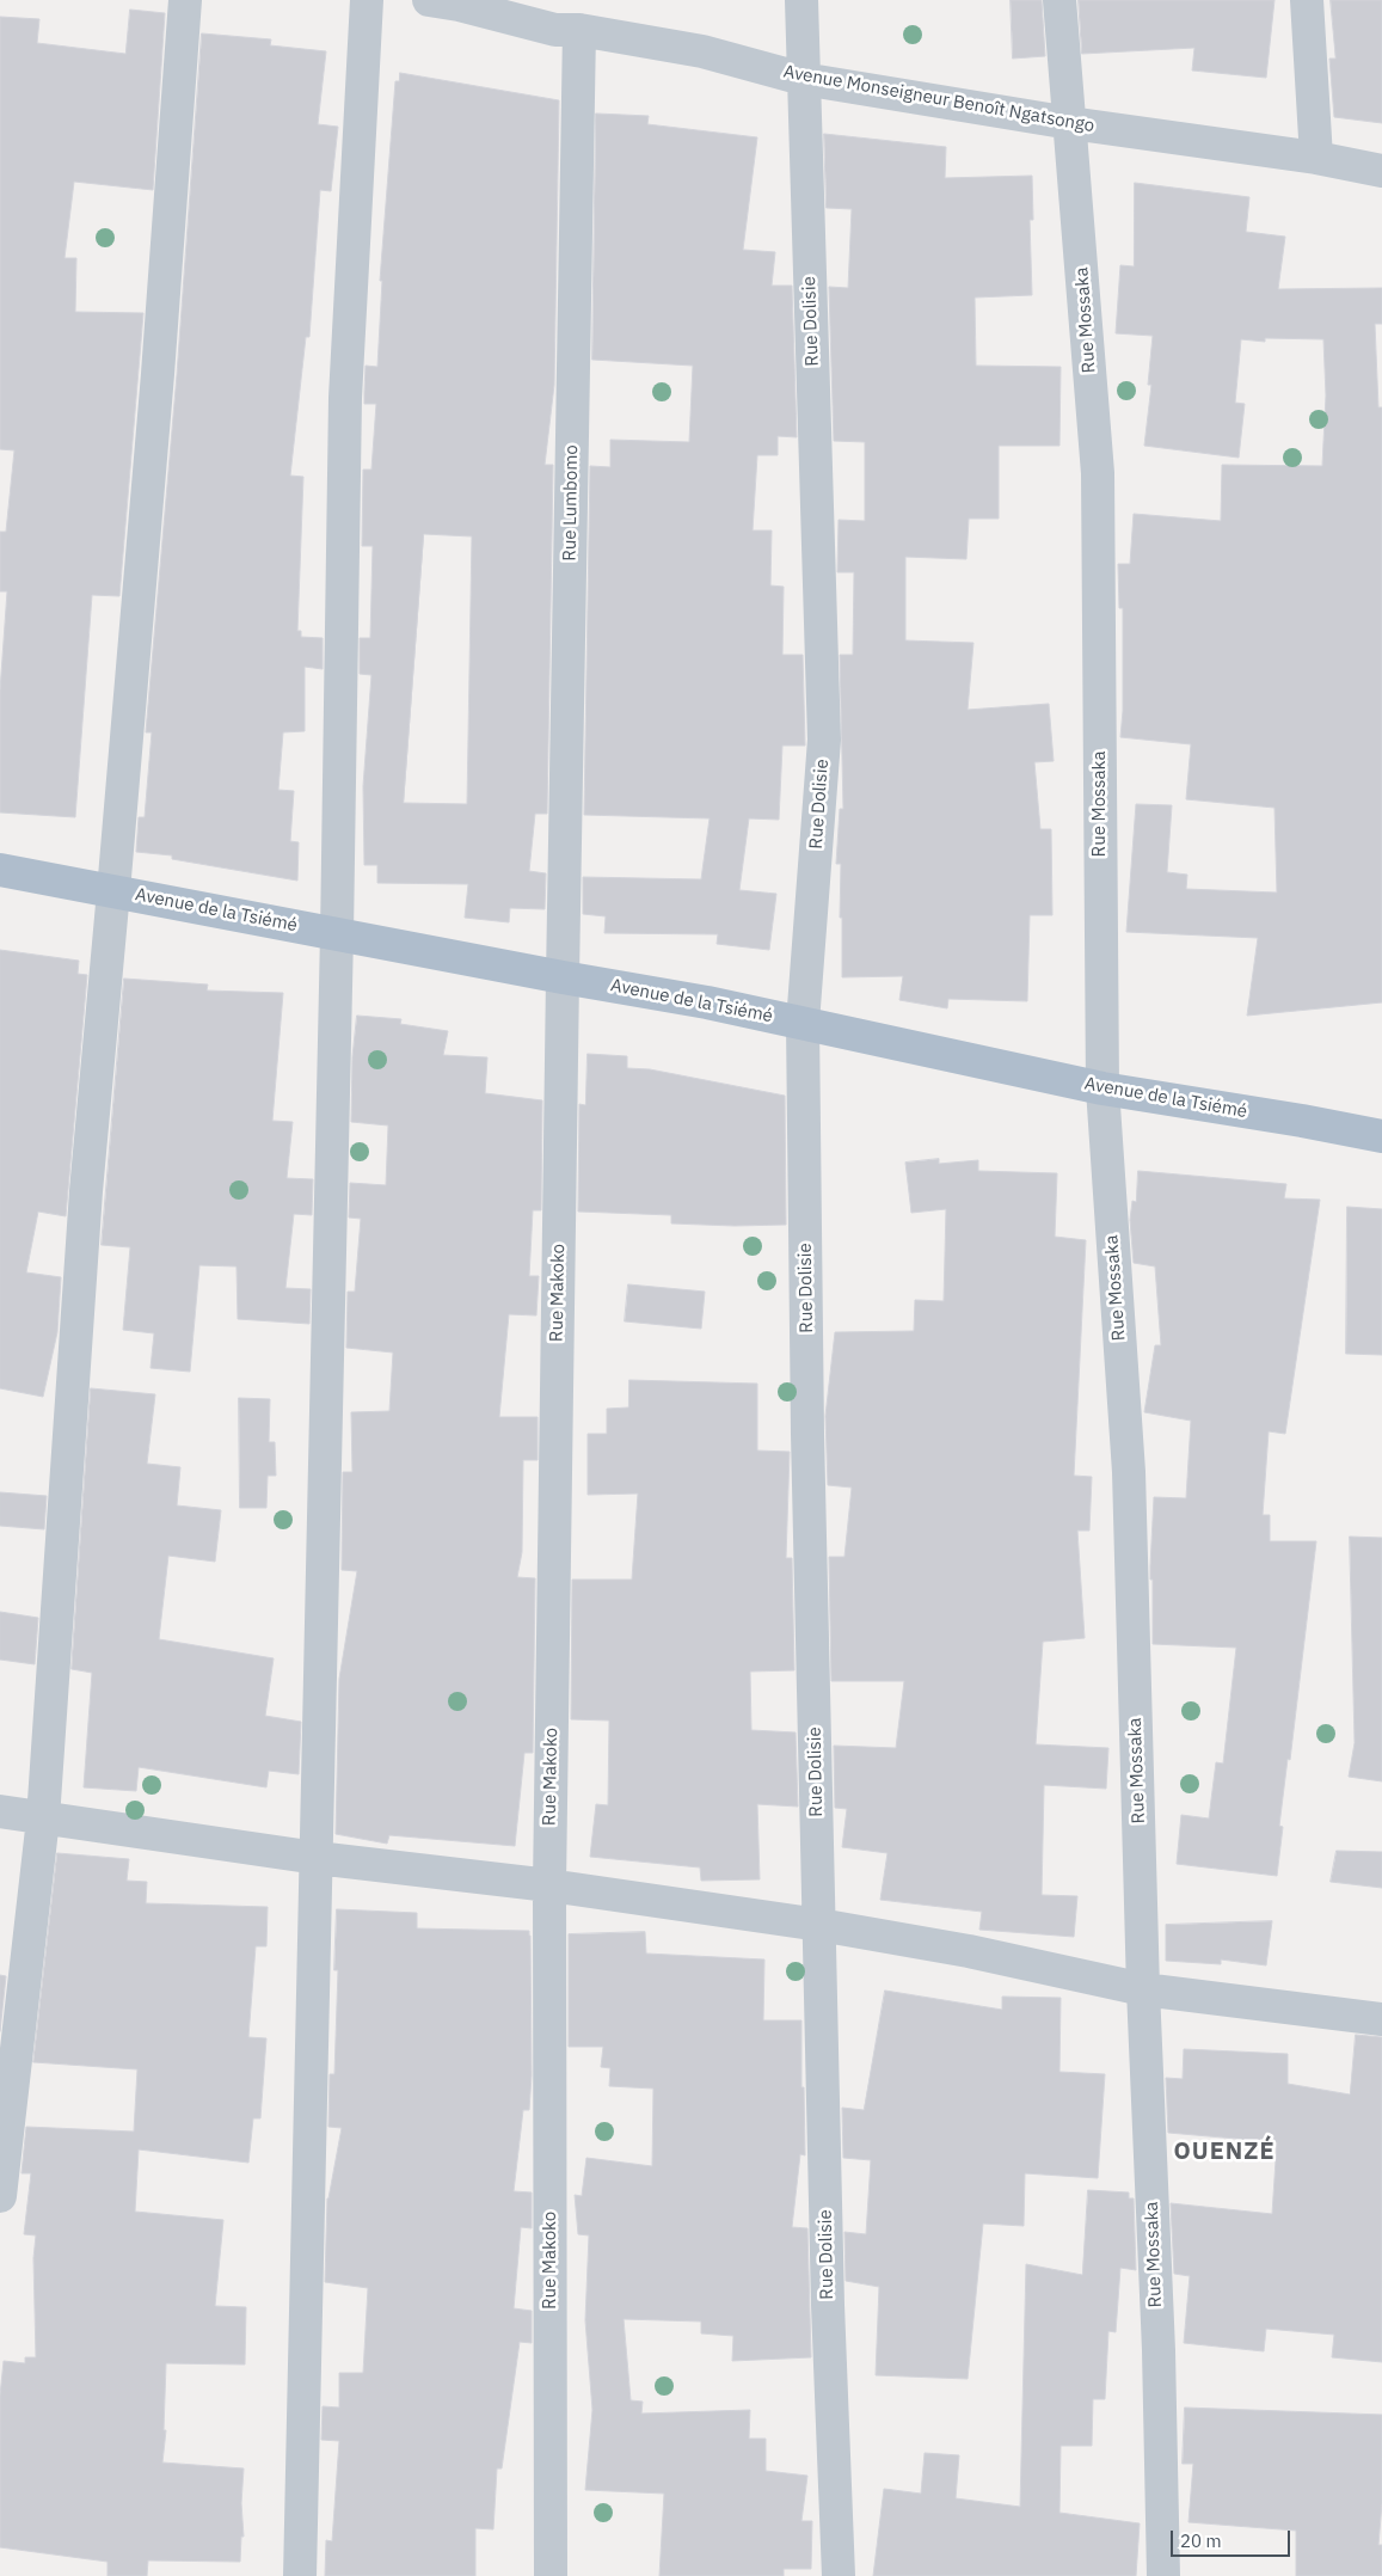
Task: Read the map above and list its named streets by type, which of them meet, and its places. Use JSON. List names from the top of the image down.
{
  "streets": {
    "main road": ["Avenue de la Tsiémé"],
    "street": [
      "Avenue Monseigneur Benoît Ngatsongo",
      "Rue Mossaka",
      "Rue Dolisie",
      "Rue Lumbomo",
      "Rue Makoko"
    ]
  },
  "crossings": [
    ["Avenue Monseigneur Benoît Ngatsongo", "Rue Mossaka"],
    ["Avenue Monseigneur Benoît Ngatsongo", "Rue Dolisie"],
    ["Avenue Monseigneur Benoît Ngatsongo", "Rue Lumbomo"],
    ["Rue Mossaka", "Avenue de la Tsiémé"],
    ["Rue Dolisie", "Avenue de la Tsiémé"],
    ["Rue Lumbomo", "Avenue de la Tsiémé"],
    ["Rue Lumbomo", "Rue Makoko"],
    ["Avenue de la Tsiémé", "Rue Makoko"]
  ],
  "districts": ["OUENZÉ"],
  "scale_bar": "20 m"
}
